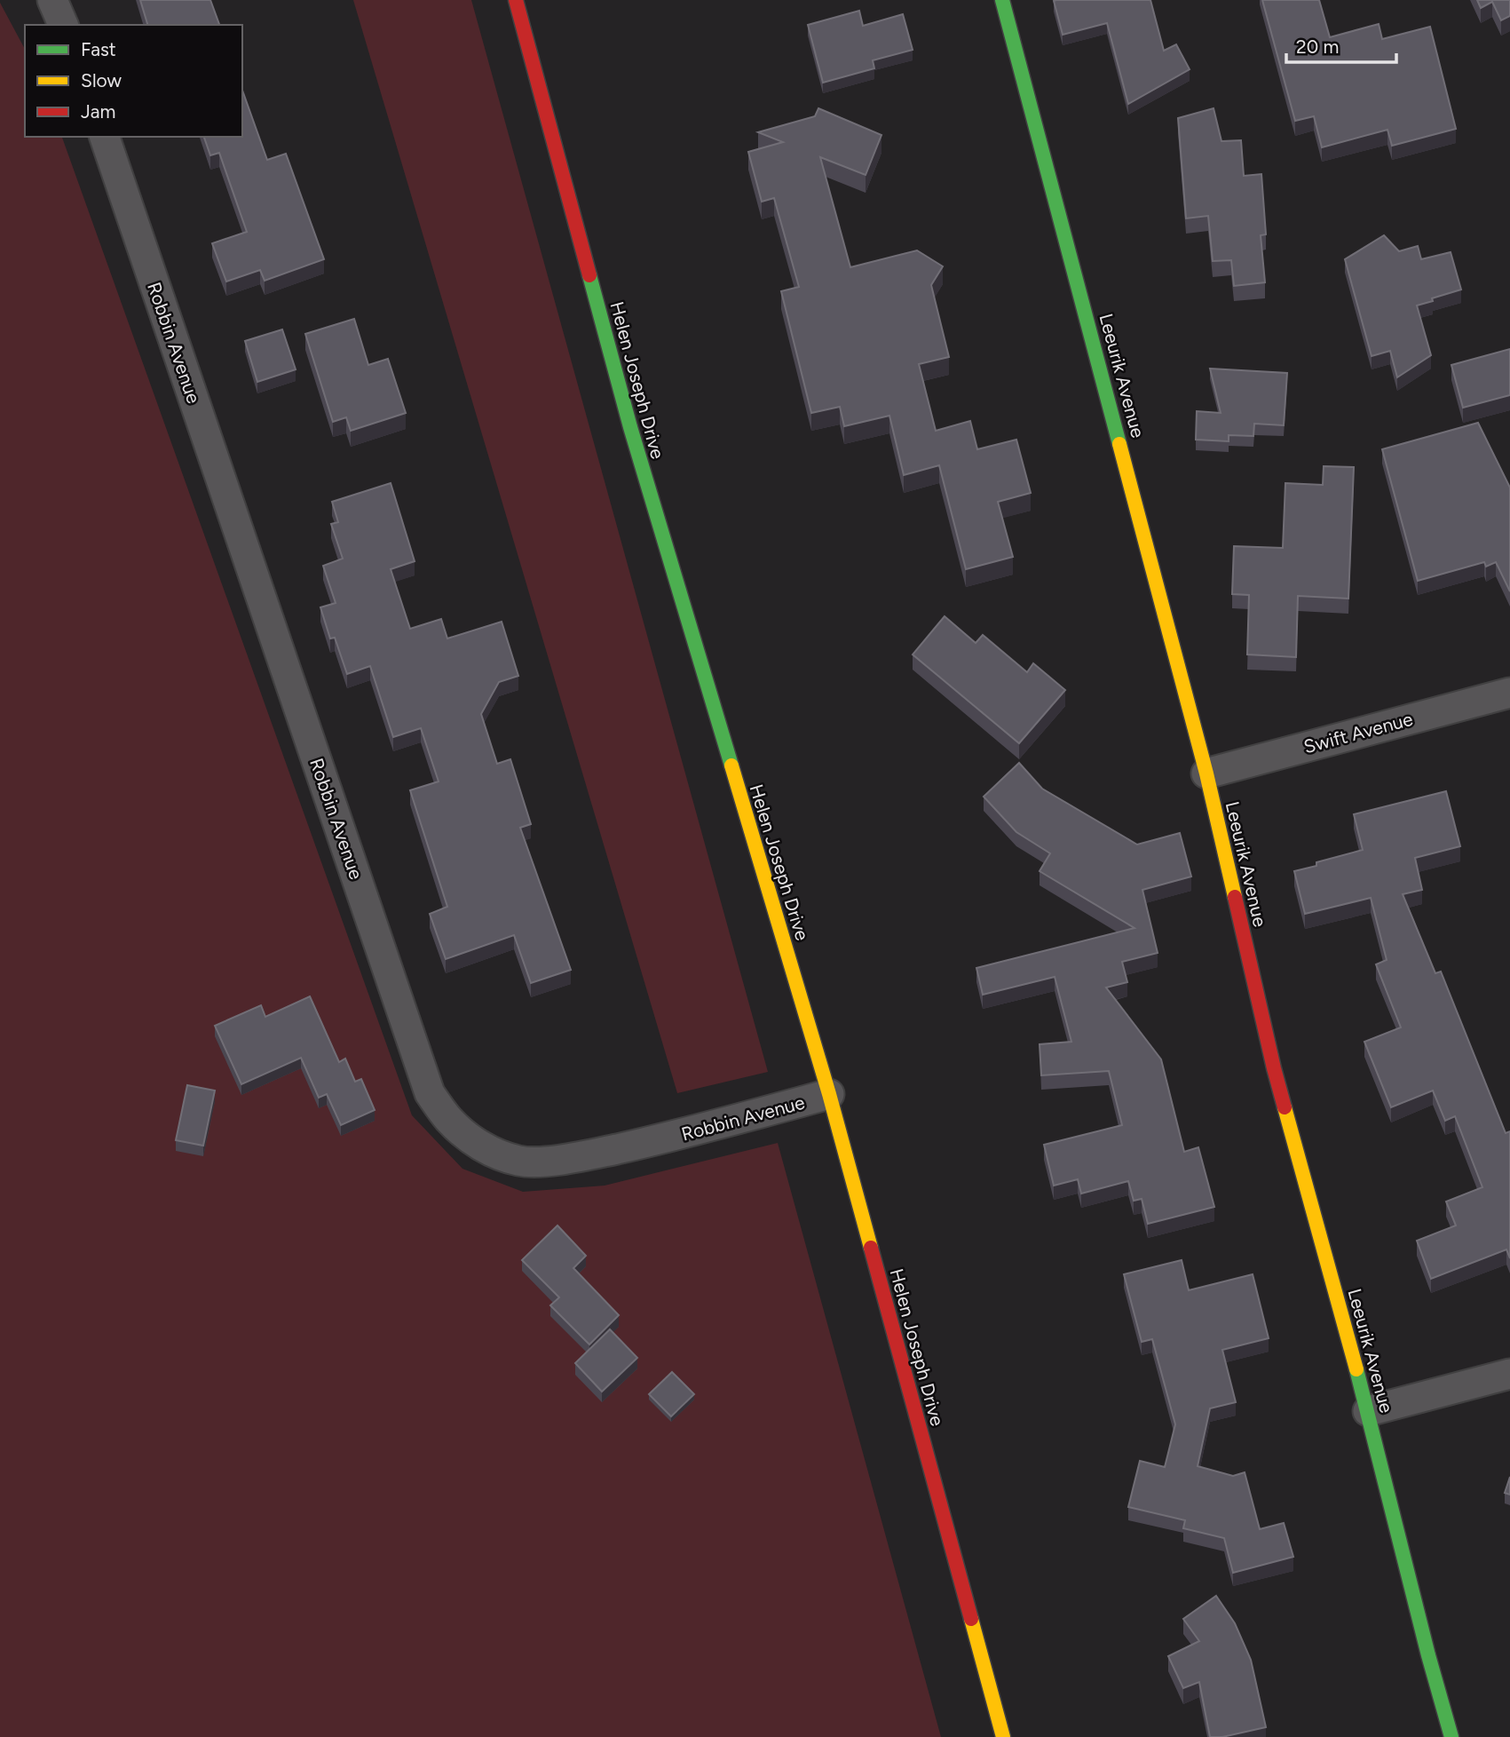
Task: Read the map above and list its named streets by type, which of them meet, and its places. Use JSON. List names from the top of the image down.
{
  "streets": {
    "street": [
      "Robbin Avenue",
      "Leeurik Avenue",
      "Helen Joseph Drive",
      "Swift Avenue"
    ]
  },
  "crossings": [
    ["Robbin Avenue", "Helen Joseph Drive"],
    ["Leeurik Avenue", "Swift Avenue"]
  ],
  "legend": ["Fast", "Slow", "Jam"],
  "scale_bar": "20 m"
}
